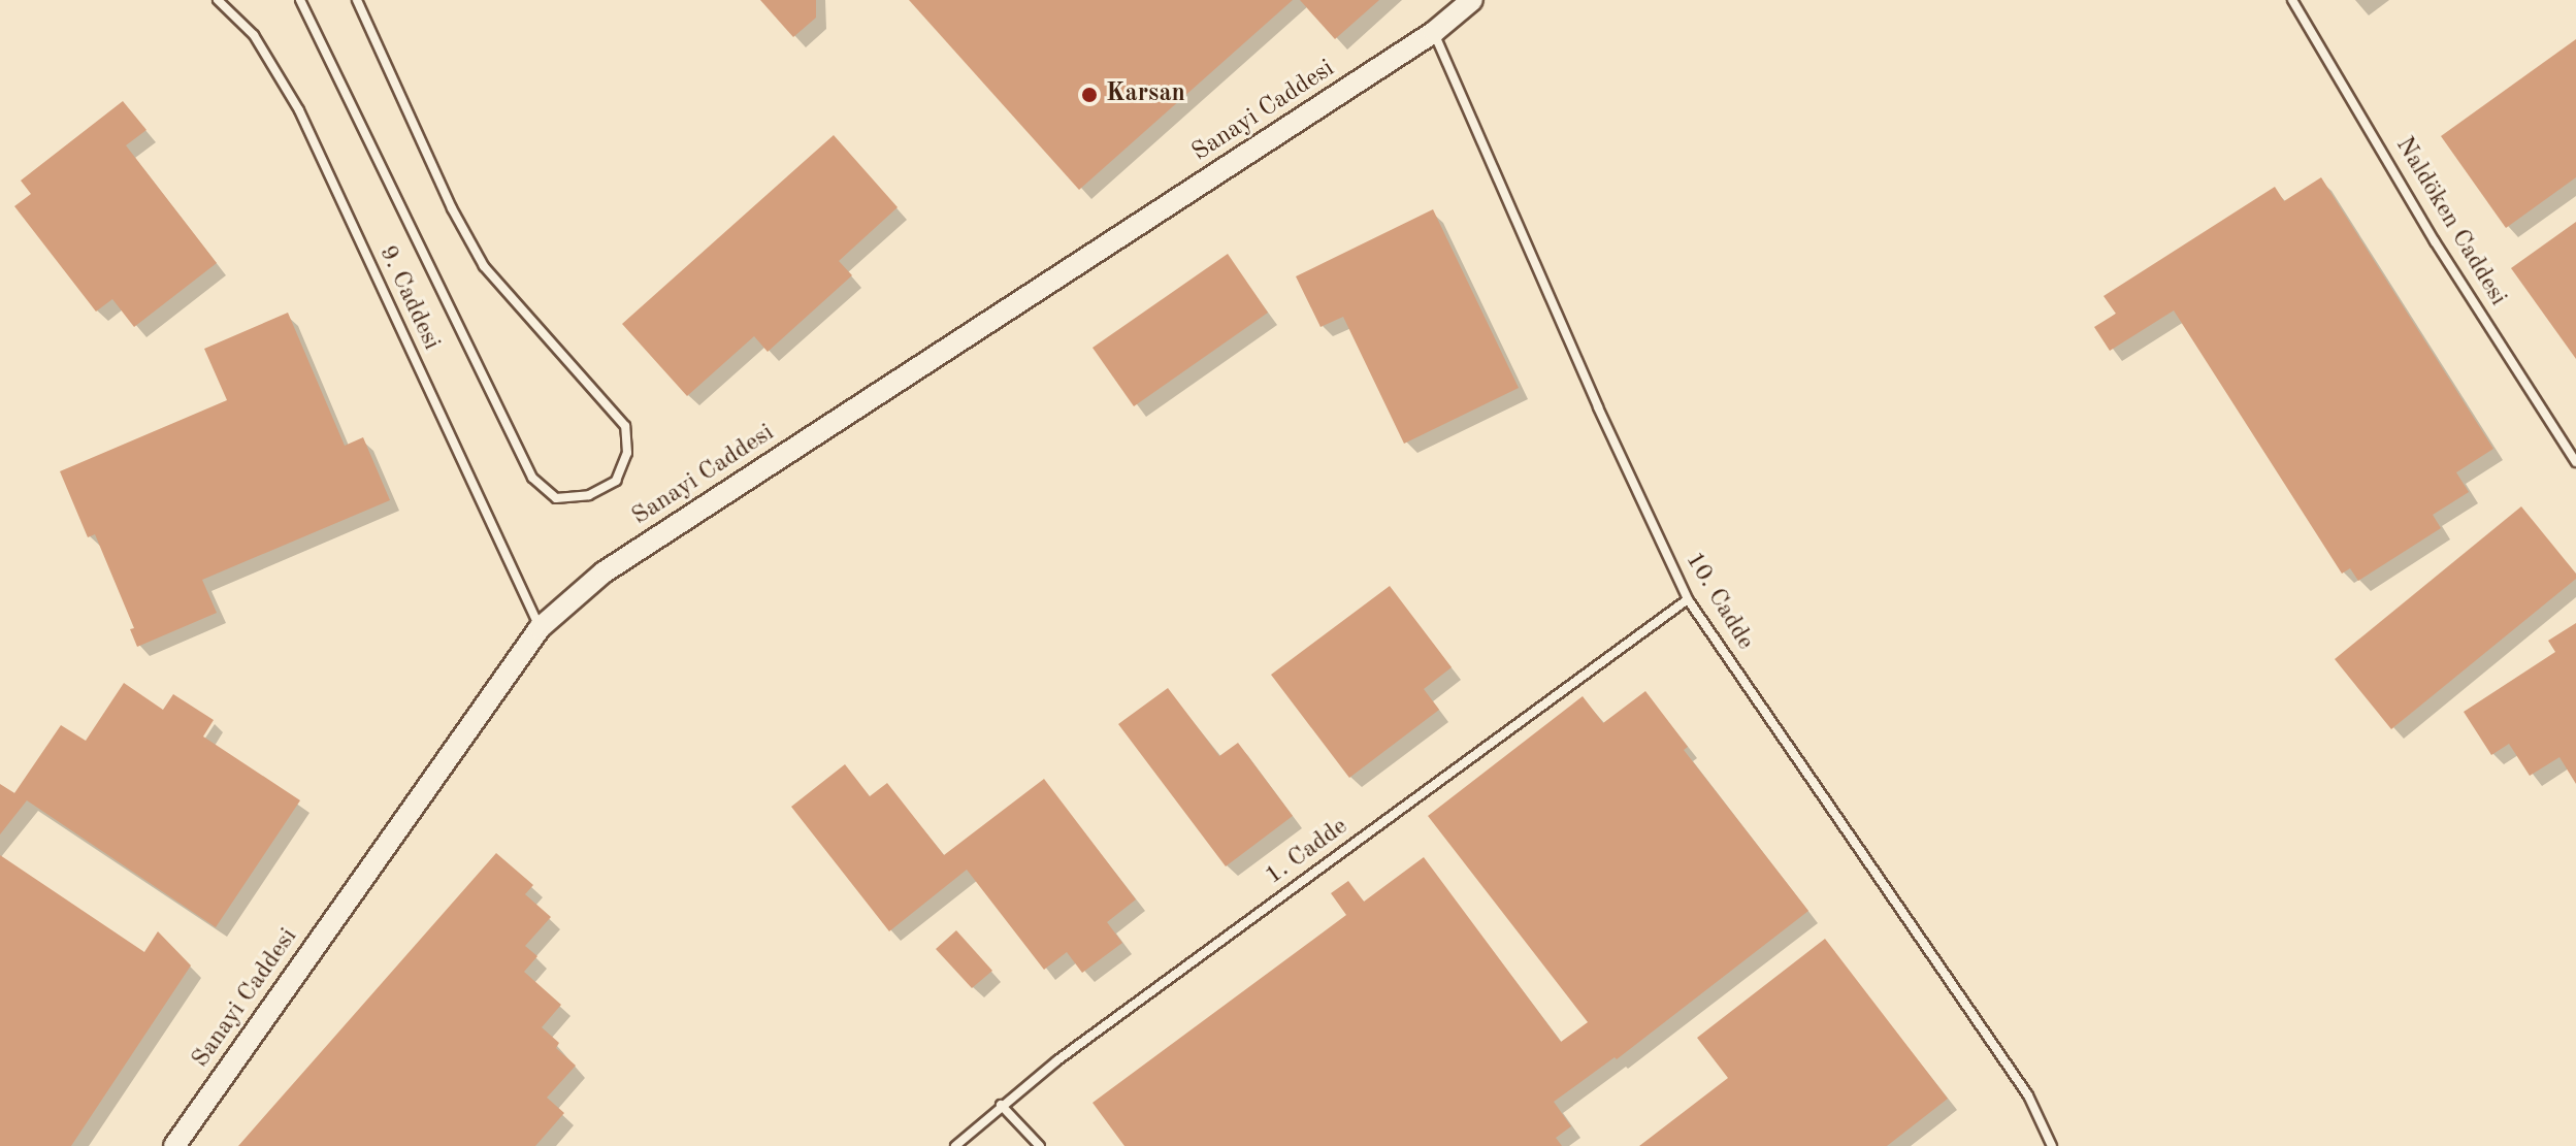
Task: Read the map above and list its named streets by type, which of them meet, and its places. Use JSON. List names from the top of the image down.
{
  "streets": {
    "street": ["Sanayi Caddesi"],
    "lane": [
      "Naldöken Caddesi",
      "9. Caddesi",
      "10. Cadde",
      "1. Cadde"
    ]
  },
  "crossings": [
    ["Sanayi Caddesi", "9. Caddesi"],
    ["Sanayi Caddesi", "10. Cadde"],
    ["10. Cadde", "1. Cadde"]
  ],
  "places": ["Karsan"]
}
